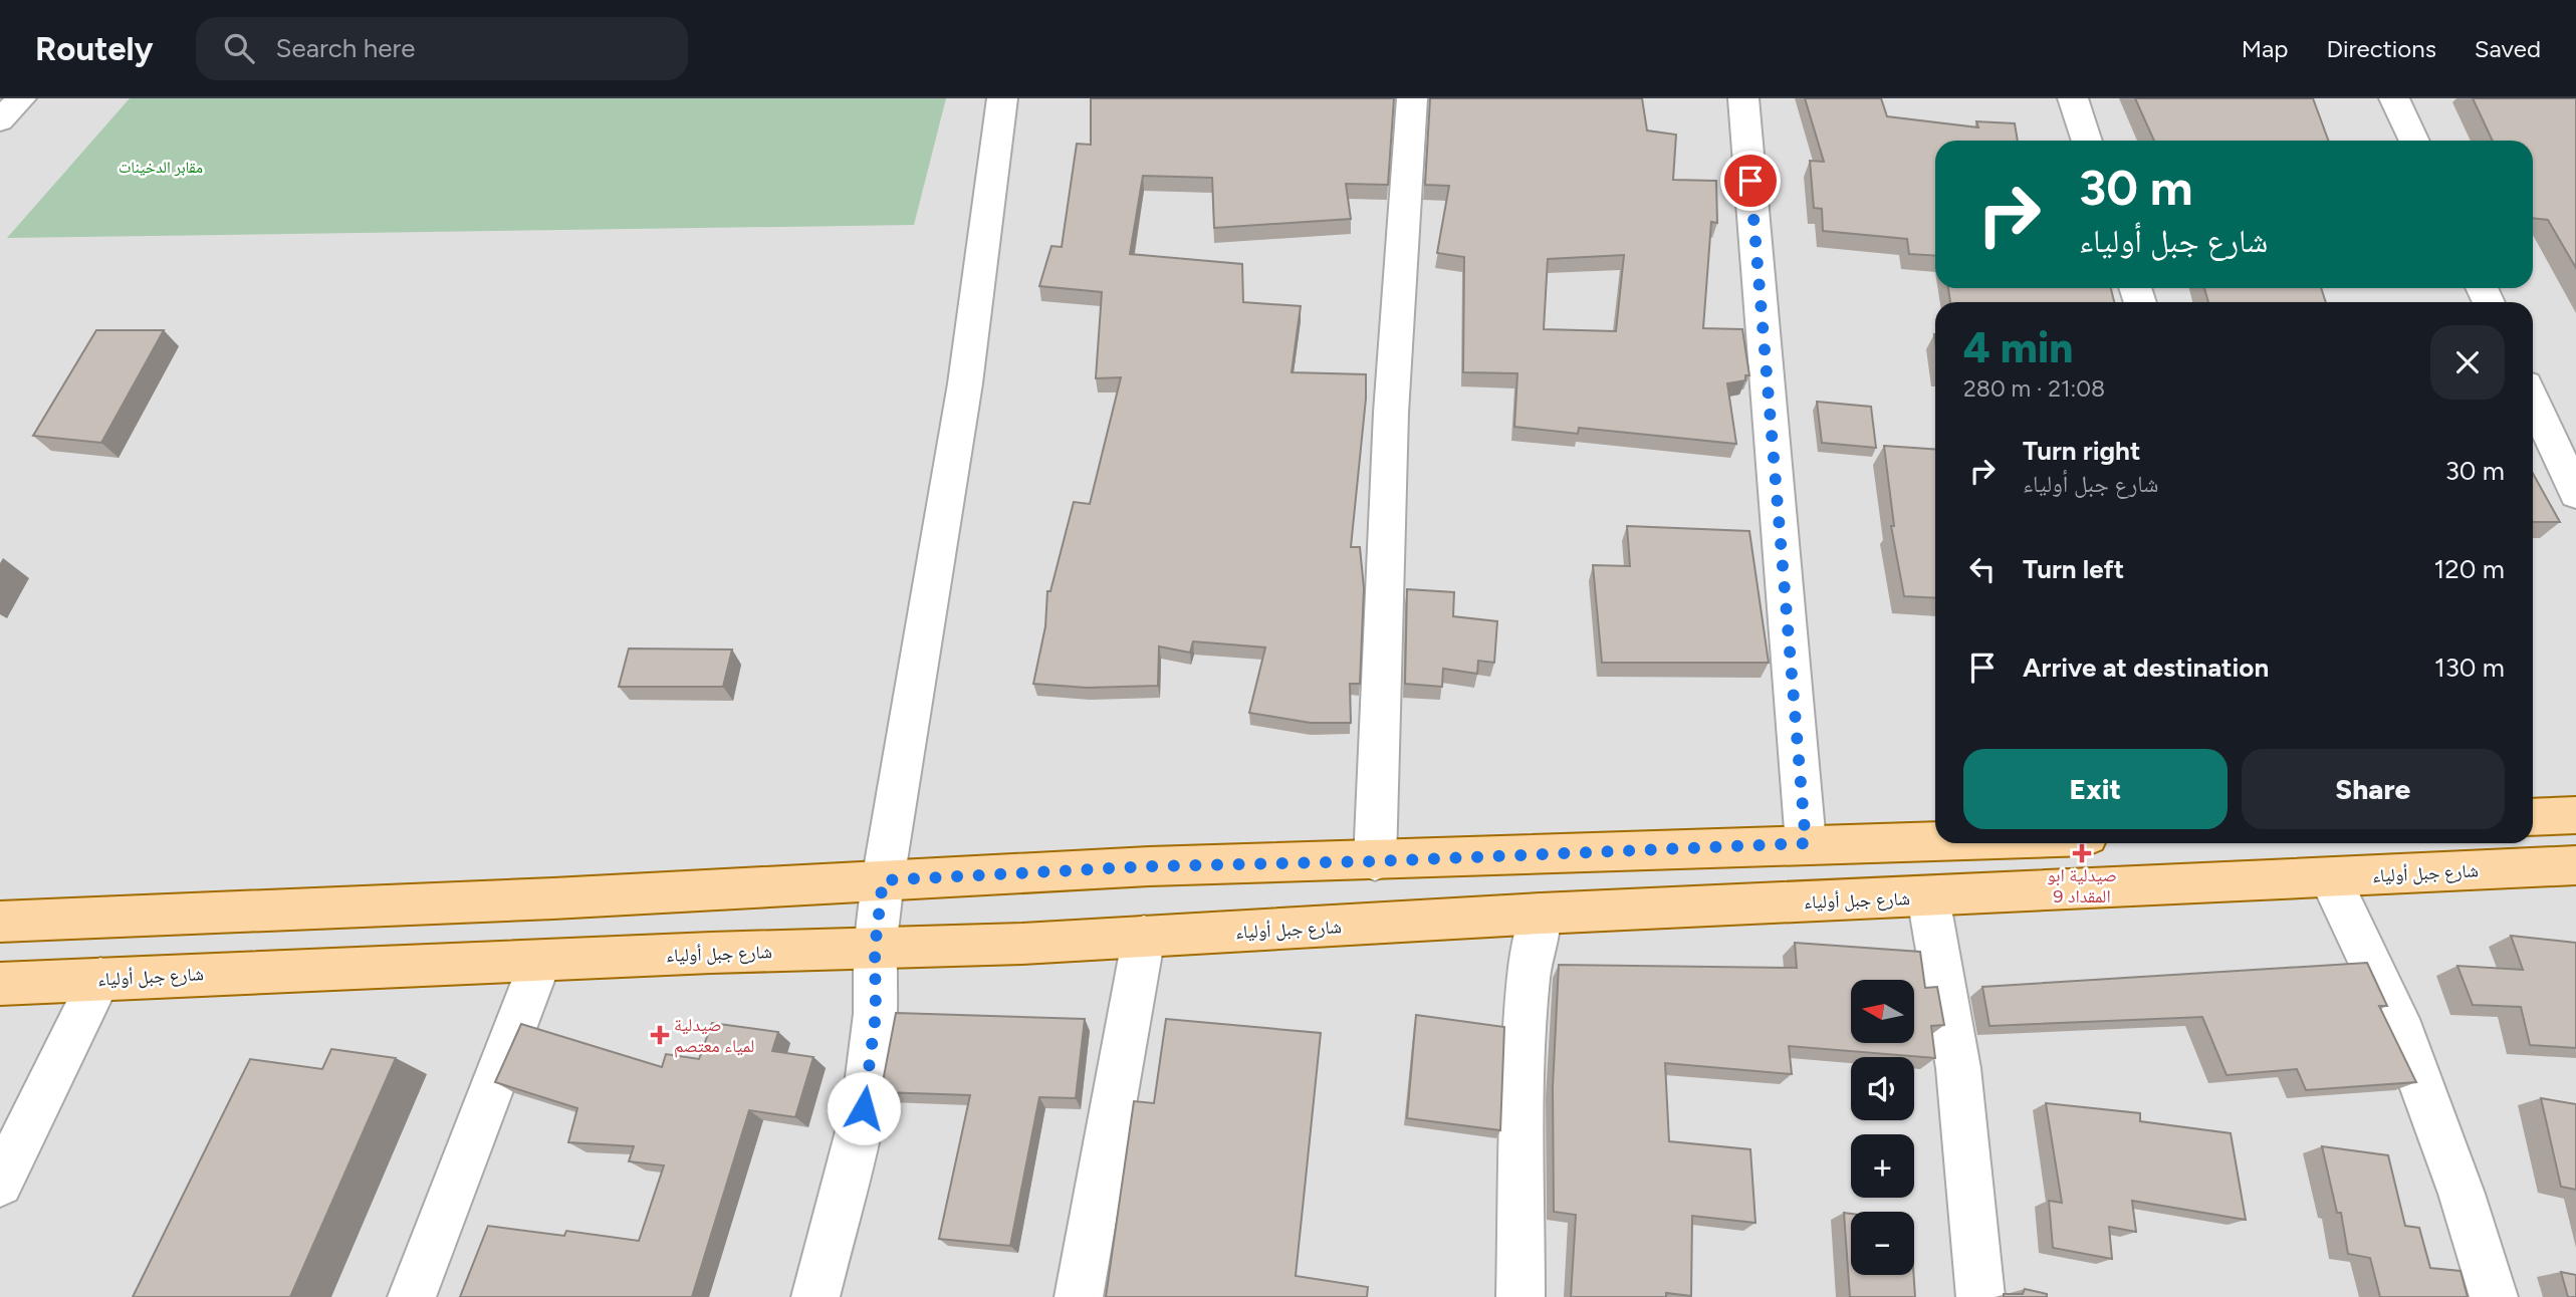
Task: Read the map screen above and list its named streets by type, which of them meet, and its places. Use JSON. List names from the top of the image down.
{
  "streets": {
    "main road": ["شارع جبل أولياء"]
  },
  "parks": ["مقابر الدخينات"],
  "places": {
    "health": ["صيدلية ابو المقداد 9", "صيدلية لمياء معتصم"]
  },
  "north": "left",
  "page": {
    "header": "Routely",
    "search": "Search here",
    "nav": ["Map", "Directions", "Saved"],
    "turn": ["30 m", "شارع جبل أولياء"],
    "heading": ["4 min", "280 m · 21:08"],
    "list": [
      {
        "name": "Turn right",
        "note": "شارع جبل أولياء",
        "value": "30 m"
      },
      {
        "name": "Turn left",
        "value": "120 m"
      },
      {
        "name": "Arrive at destination",
        "value": "130 m"
      }
    ],
    "buttons": ["Exit", "Share"],
    "map_buttons": ["+", "−"]
  }
}
